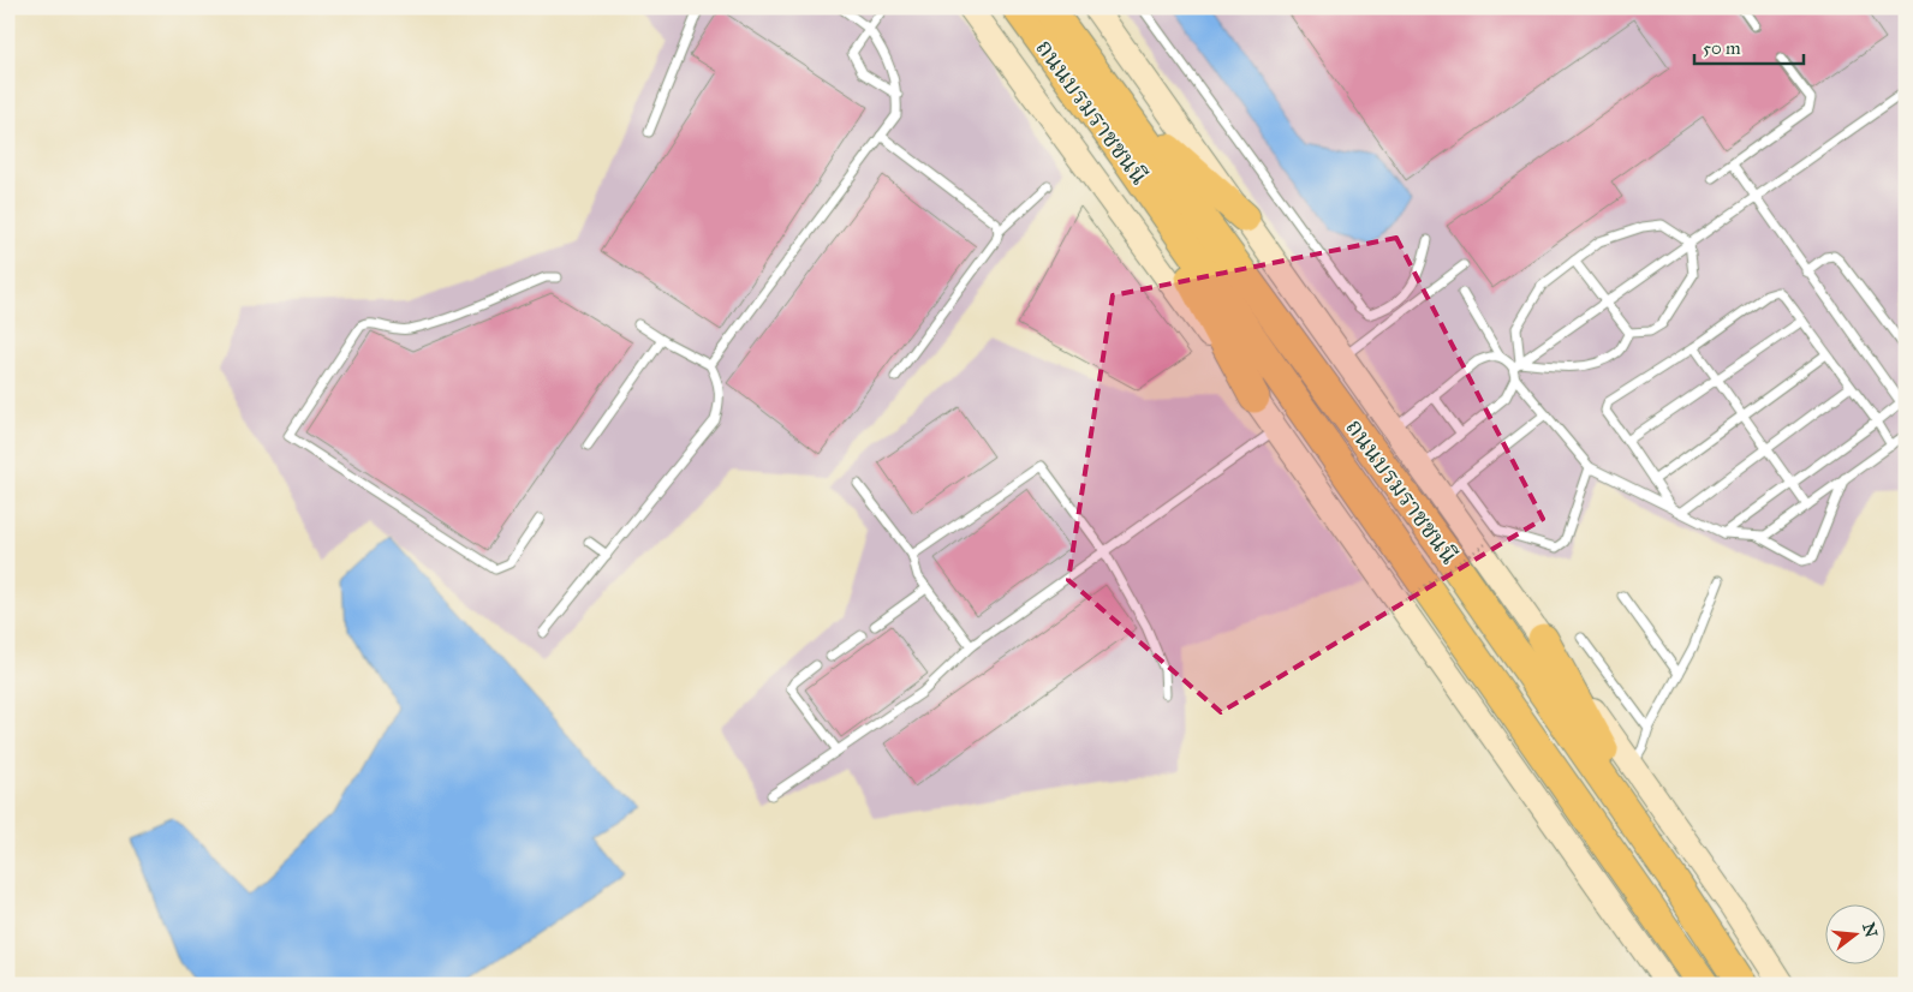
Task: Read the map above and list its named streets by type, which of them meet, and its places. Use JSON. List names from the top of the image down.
{
  "streets": {
    "highway": ["ถนนบรมราชชนนี"]
  },
  "scale_bar": "50 m",
  "north": "right"
}
